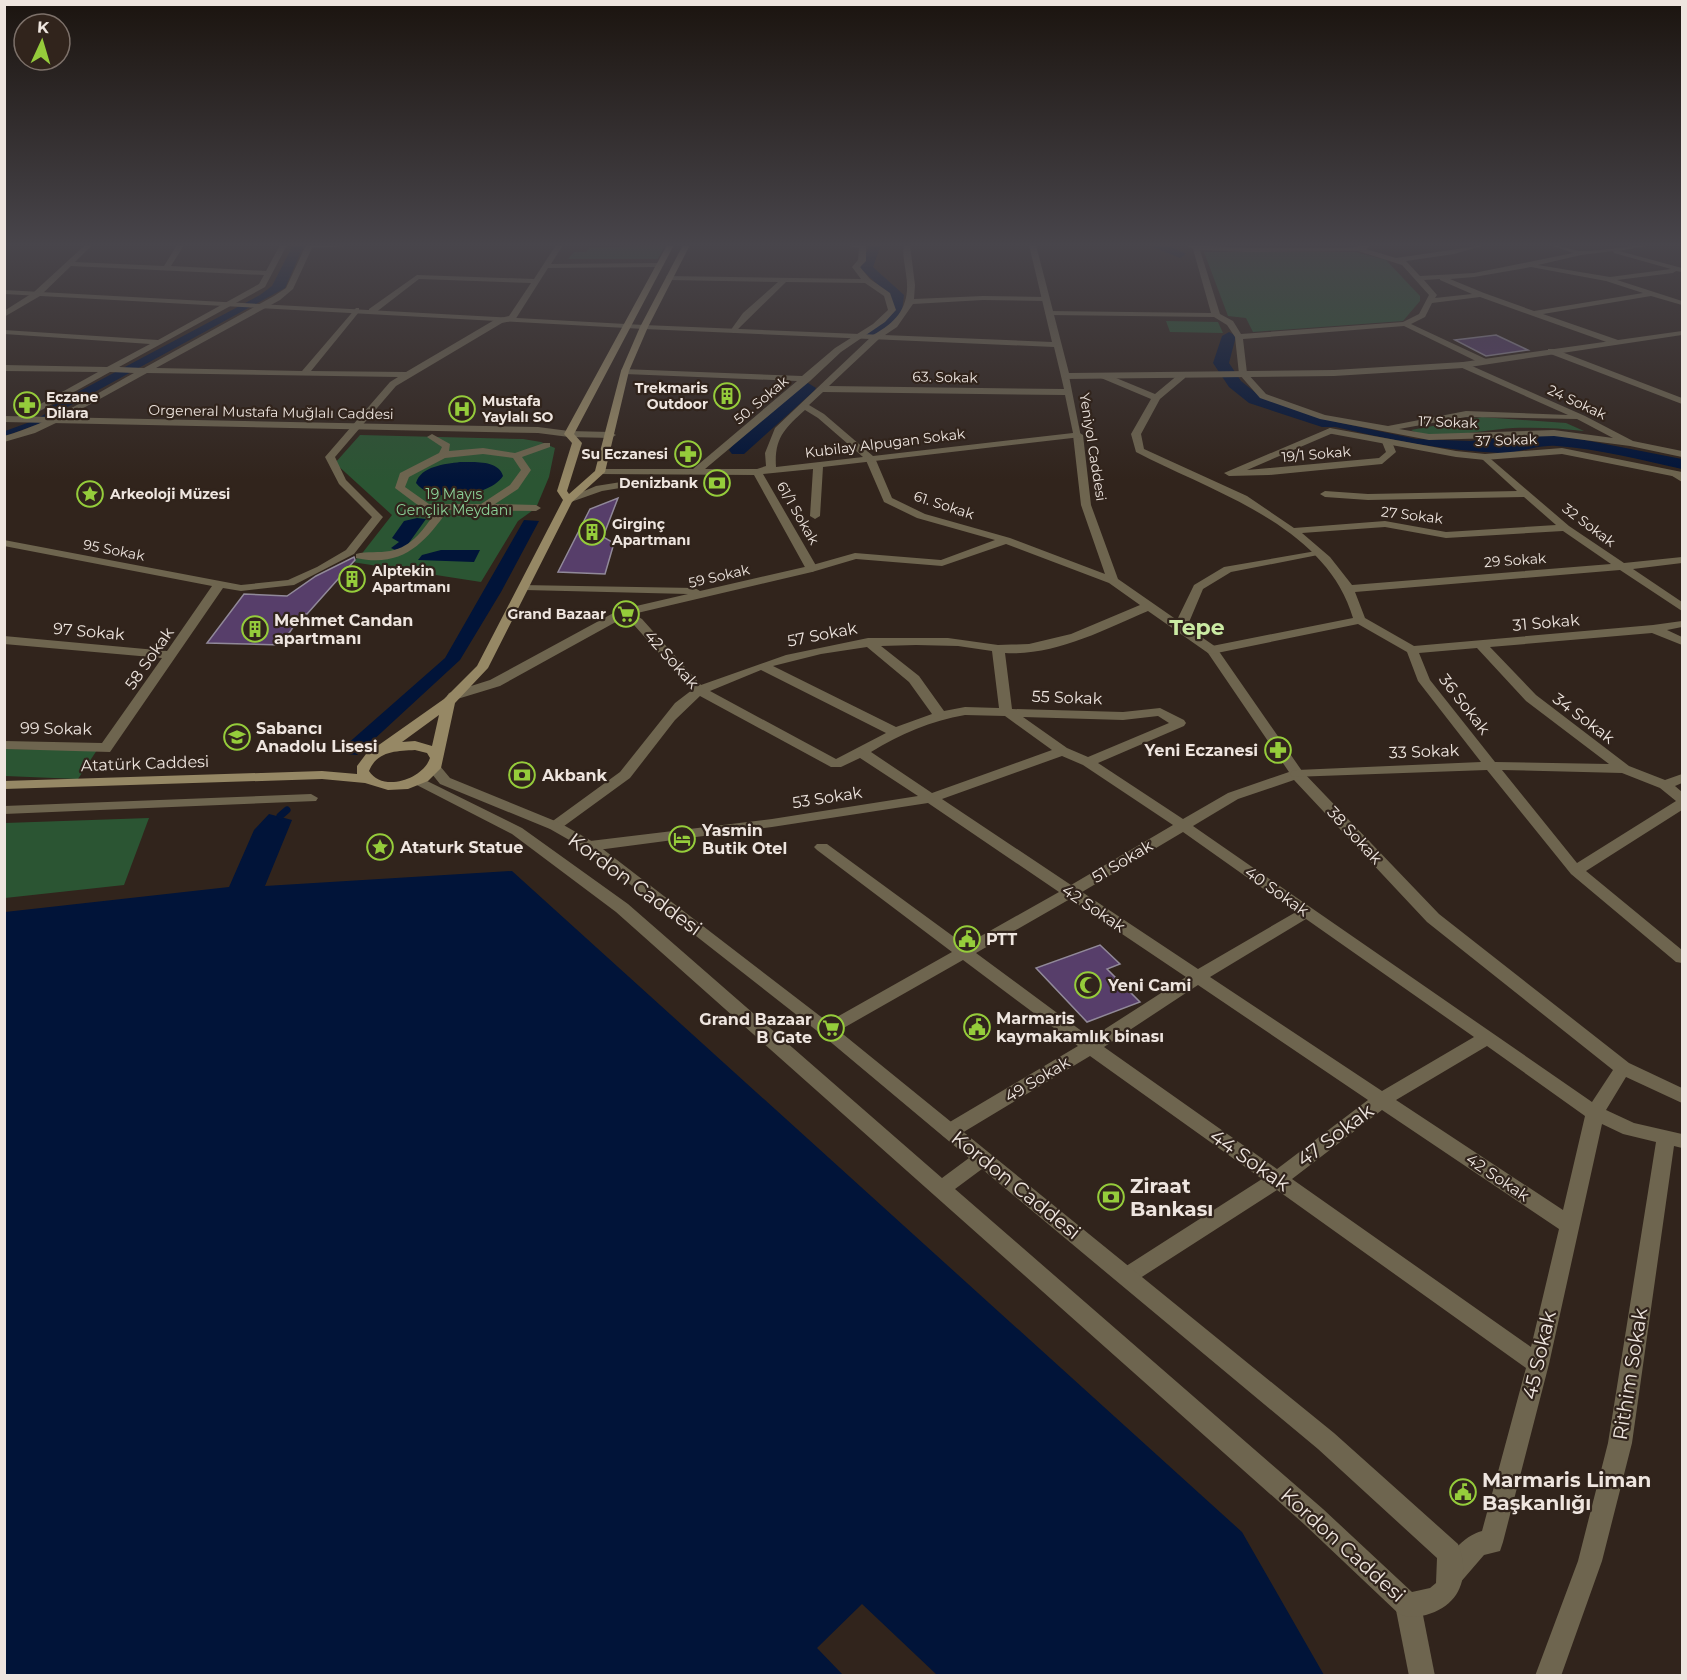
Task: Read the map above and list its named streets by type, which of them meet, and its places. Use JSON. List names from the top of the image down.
{
  "streets": {
    "main road": ["Atatürk Caddesi"],
    "street": [
      "63. Sokak",
      "50. Sokak",
      "24 Sokak",
      "Orgeneral Mustafa Muğlalı Caddesi",
      "17 Sokak",
      "37 Sokak",
      "Kubilay Alpugan Sokak",
      "Yeniyol Caddesi",
      "19/1 Sokak",
      "61. Sokak",
      "61/1 Sokak",
      "27 Sokak",
      "32 Sokak",
      "95 Sokak",
      "29 Sokak",
      "59 Sokak",
      "31 Sokak",
      "97 Sokak",
      "57 Sokak",
      "58 Sokak",
      "42 Sokak",
      "55 Sokak",
      "36 Sokak",
      "34 Sokak",
      "99 Sokak",
      "33 Sokak",
      "53 Sokak",
      "38 Sokak",
      "51 Sokak",
      "Kordon Caddesi",
      "40 Sokak",
      "49 Sokak",
      "47 Sokak",
      "44 Sokak",
      "45 Sokak",
      "Rithim Sokak"
    ]
  },
  "crossings": [
    ["63. Sokak", "Yeniyol Caddesi"],
    ["50. Sokak", "Kubilay Alpugan Sokak"],
    ["24 Sokak", "17 Sokak"],
    ["Orgeneral Mustafa Muğlalı Caddesi", "95 Sokak"],
    ["37 Sokak", "19/1 Sokak"],
    ["37 Sokak", "32 Sokak"],
    ["Kubilay Alpugan Sokak", "Yeniyol Caddesi"],
    ["Kubilay Alpugan Sokak", "61. Sokak"],
    ["Kubilay Alpugan Sokak", "61/1 Sokak"],
    ["Kubilay Alpugan Sokak", "Atatürk Caddesi"],
    ["Yeniyol Caddesi", "61. Sokak"],
    ["Yeniyol Caddesi", "38 Sokak"],
    ["61. Sokak", "59 Sokak"],
    ["61. Sokak", "38 Sokak"],
    ["61/1 Sokak", "59 Sokak"],
    ["27 Sokak", "32 Sokak"],
    ["32 Sokak", "29 Sokak"],
    ["95 Sokak", "58 Sokak"],
    ["59 Sokak", "42 Sokak"],
    ["59 Sokak", "Atatürk Caddesi"],
    ["31 Sokak", "36 Sokak"],
    ["31 Sokak", "34 Sokak"],
    ["97 Sokak", "58 Sokak"],
    ["57 Sokak", "42 Sokak"],
    ["57 Sokak", "38 Sokak"],
    ["57 Sokak", "Kordon Caddesi"],
    ["58 Sokak", "99 Sokak"],
    ["42 Sokak", "55 Sokak"],
    ["42 Sokak", "53 Sokak"],
    ["42 Sokak", "51 Sokak"],
    ["42 Sokak", "49 Sokak"],
    ["42 Sokak", "47 Sokak"],
    ["42 Sokak", "45 Sokak"],
    ["55 Sokak", "40 Sokak"],
    ["36 Sokak", "33 Sokak"],
    ["34 Sokak", "33 Sokak"],
    ["33 Sokak", "38 Sokak"],
    ["33 Sokak", "51 Sokak"],
    ["Atatürk Caddesi", "Kordon Caddesi"],
    ["53 Sokak", "Kordon Caddesi"],
    ["53 Sokak", "40 Sokak"],
    ["38 Sokak", "51 Sokak"],
    ["38 Sokak", "45 Sokak"],
    ["51 Sokak", "Kordon Caddesi"],
    ["51 Sokak", "40 Sokak"],
    ["51 Sokak", "44 Sokak"],
    ["Kordon Caddesi", "49 Sokak"],
    ["Kordon Caddesi", "47 Sokak"],
    ["Kordon Caddesi", "45 Sokak"],
    ["40 Sokak", "49 Sokak"],
    ["40 Sokak", "47 Sokak"],
    ["40 Sokak", "45 Sokak"],
    ["40 Sokak", "Rithim Sokak"],
    ["49 Sokak", "44 Sokak"],
    ["47 Sokak", "44 Sokak"],
    ["44 Sokak", "45 Sokak"]
  ],
  "districts": ["Tepe"],
  "parks": ["19 Mayıs Gençlik Meydanı"],
  "places": {
    "building": [
      "Trekmaris Outdoor",
      "Girginç Apartmanı",
      "Alptekin Apartmanı",
      "Mehmet Candan apartmanı"
    ],
    "pharmacy": ["Eczane Dilara", "Su Eczanesi", "Yeni Eczanesi"],
    "hospital": ["Mustafa Yaylalı SO"],
    "bank": ["Denizbank", "Akbank", "Ziraat Bankası"],
    "place": ["Arkeoloji Müzesi", "Ataturk Statue"],
    "supermarket": ["Grand Bazaar", "Grand Bazaar B Gate"],
    "school or university": ["Sabancı Anadolu Lisesi"],
    "hotel": ["Yasmin Butik Otel"],
    "public building": ["PTT", "Marmaris kaymakamlık binası", "Marmaris Liman Başkanlığı"],
    "mosque": ["Yeni Cami"]
  },
  "north": "top"
}
